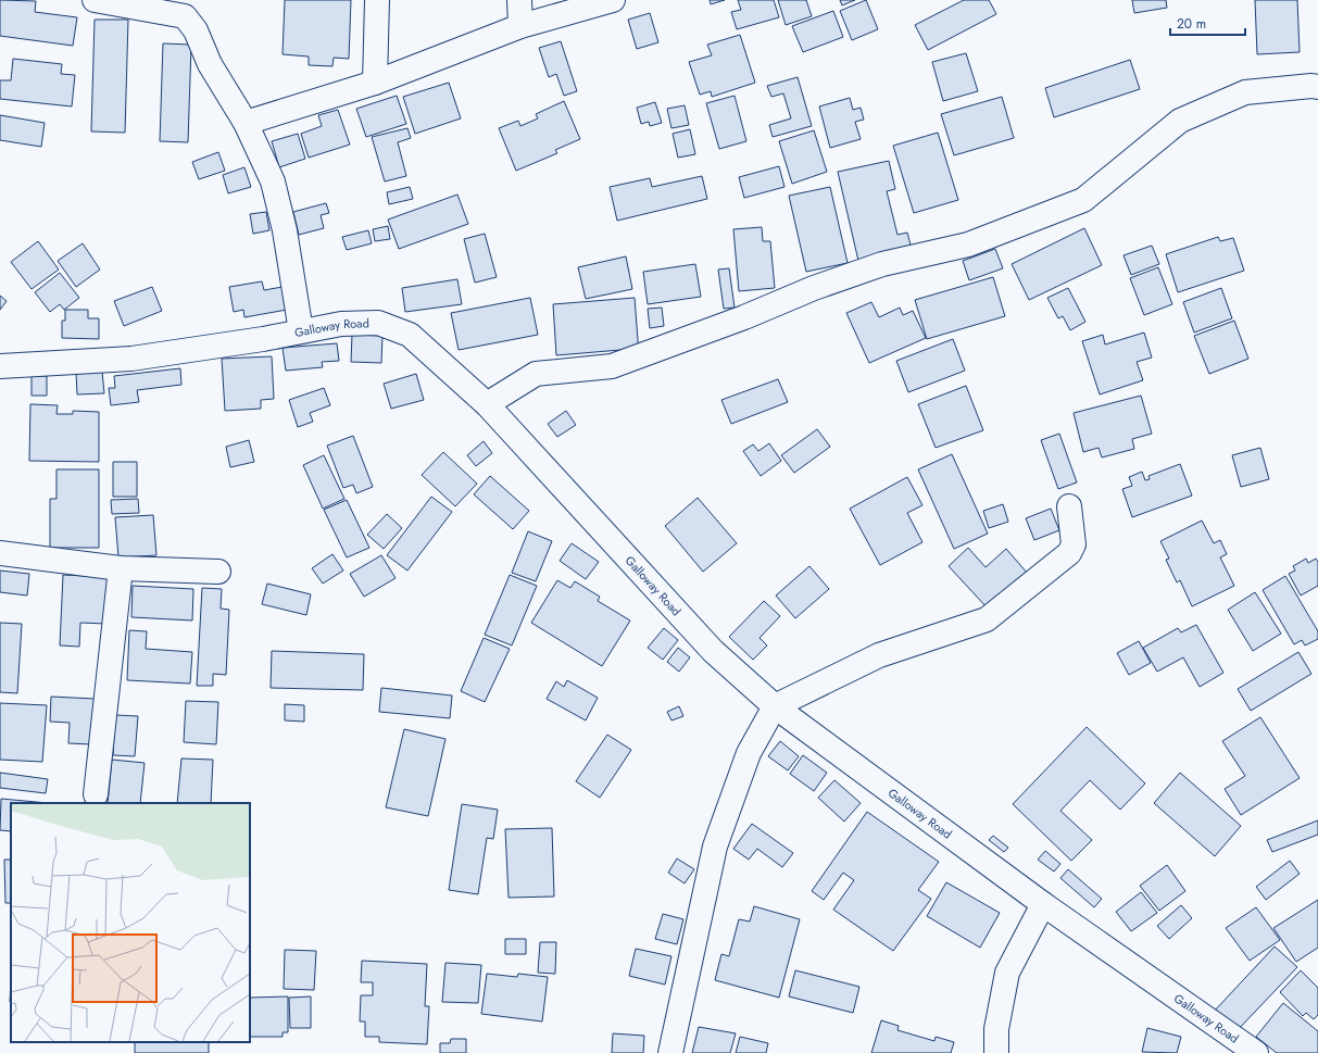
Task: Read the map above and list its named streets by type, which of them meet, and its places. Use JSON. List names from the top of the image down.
{
  "streets": {
    "street": ["Galloway Road"]
  },
  "scale_bar": "20 m"
}
